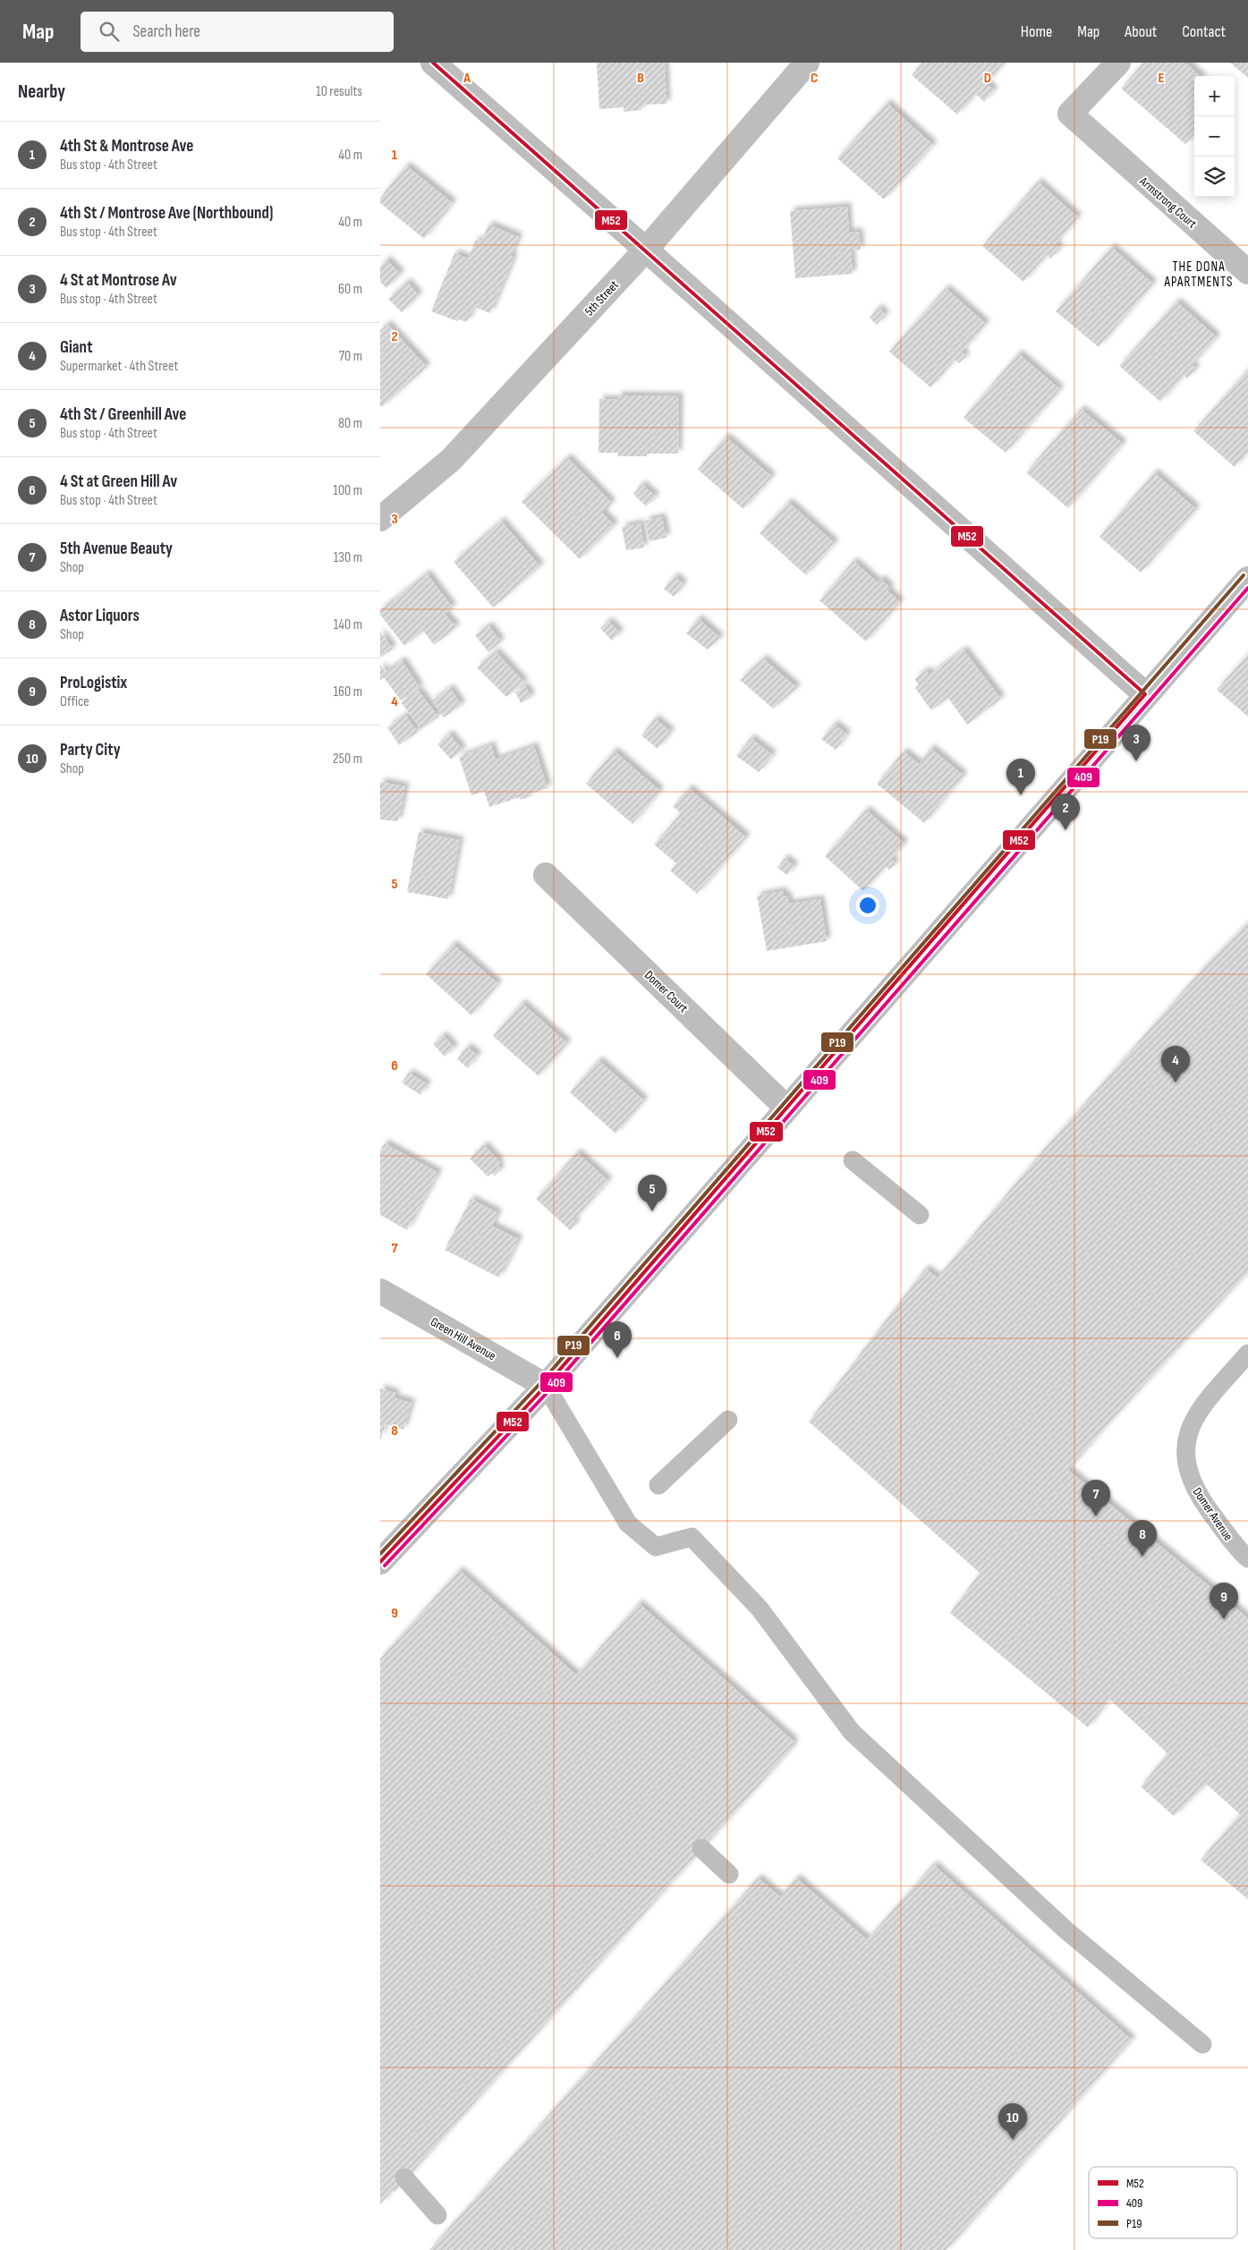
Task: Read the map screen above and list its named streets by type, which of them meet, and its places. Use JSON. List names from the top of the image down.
{
  "streets": {
    "street": [
      "Armstrong Court",
      "5th Street",
      "Domer Court",
      "Green Hill Avenue"
    ],
    "lane": ["Domer Avenue"]
  },
  "districts": ["THE DONA APARTMENTS"],
  "lines": ["transit line M52", "transit line P19", "transit line 409"],
  "legend": ["M52", "409", "P19"],
  "page": {
    "header": "Map",
    "search": "Search here",
    "nav": [
      "Home",
      "Map",
      "About",
      "Contact"
    ],
    "heading": ["Nearby", "10 results"],
    "map_buttons": ["+", "−"],
    "list": [
      {
        "mark": "1",
        "name": "4th St & Montrose Ave",
        "note": "Bus stop · 4th Street",
        "value": "40 m"
      },
      {
        "mark": "2",
        "name": "4th St / Montrose Ave (Northbound)",
        "note": "Bus stop · 4th Street",
        "value": "40 m"
      },
      {
        "mark": "3",
        "name": "4 St at Montrose Av",
        "note": "Bus stop · 4th Street",
        "value": "60 m"
      },
      {
        "mark": "4",
        "name": "Giant",
        "note": "Supermarket · 4th Street",
        "value": "70 m"
      },
      {
        "mark": "5",
        "name": "4th St / Greenhill Ave",
        "note": "Bus stop · 4th Street",
        "value": "80 m"
      },
      {
        "mark": "6",
        "name": "4 St at Green Hill Av",
        "note": "Bus stop · 4th Street",
        "value": "100 m"
      },
      {
        "mark": "7",
        "name": "5th Avenue Beauty",
        "note": "Shop",
        "value": "130 m"
      },
      {
        "mark": "8",
        "name": "Astor Liquors",
        "note": "Shop",
        "value": "140 m"
      },
      {
        "mark": "9",
        "name": "ProLogistix",
        "note": "Office",
        "value": "160 m"
      },
      {
        "mark": "10",
        "name": "Party City",
        "note": "Shop",
        "value": "250 m"
      }
    ],
    "pins": [
      "3",
      "1",
      "2",
      "4",
      "5",
      "6",
      "7",
      "8",
      "9",
      "10"
    ]
  },
  "grid": {
    "columns": [
      "A",
      "B",
      "C",
      "D",
      "E"
    ],
    "rows": [
      "1",
      "2",
      "3",
      "4",
      "5",
      "6",
      "7",
      "8",
      "9"
    ]
  }
}
